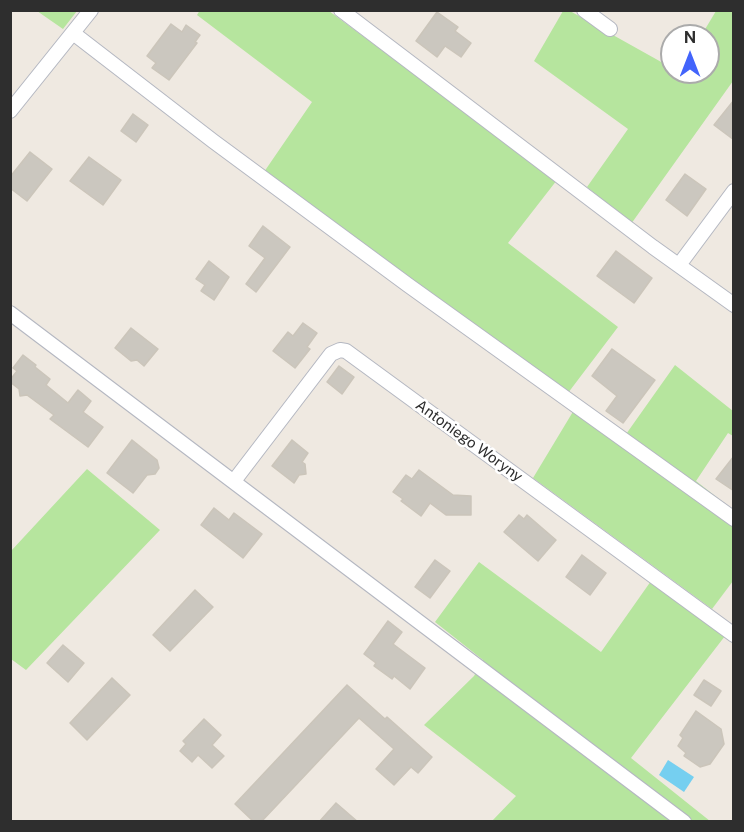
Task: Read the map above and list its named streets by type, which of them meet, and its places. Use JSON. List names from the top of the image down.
{
  "streets": {
    "street": ["Antoniego Woryny"]
  },
  "north": "top"
}
